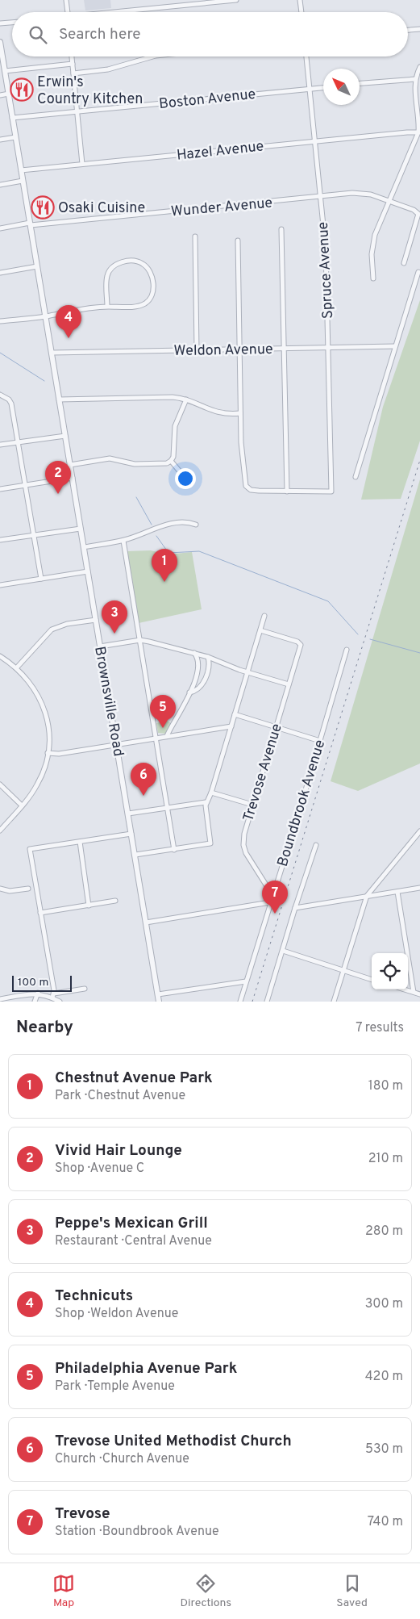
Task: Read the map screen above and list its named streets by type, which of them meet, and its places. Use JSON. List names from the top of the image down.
{
  "streets": {
    "street": [
      "Boston Avenue",
      "Hazel Avenue",
      "Wunder Avenue",
      "Spruce Avenue",
      "Weldon Avenue",
      "Brownsville Road",
      "Trevose Avenue",
      "Boundbrook Avenue"
    ]
  },
  "crossings": [
    ["Boston Avenue", "Spruce Avenue"],
    ["Boston Avenue", "Brownsville Road"],
    ["Hazel Avenue", "Spruce Avenue"],
    ["Hazel Avenue", "Brownsville Road"],
    ["Wunder Avenue", "Spruce Avenue"],
    ["Wunder Avenue", "Brownsville Road"],
    ["Spruce Avenue", "Weldon Avenue"],
    ["Weldon Avenue", "Brownsville Road"],
    ["Trevose Avenue", "Boundbrook Avenue"]
  ],
  "places": {
    "restaurant": ["Erwin's Country Kitchen", "Osaki Cuisine"]
  },
  "scale_bar": "100 m",
  "north": "top left",
  "page": {
    "search": "Search here",
    "pins": [
      "4",
      "2",
      "1",
      "3",
      "5",
      "6",
      "7"
    ],
    "scale": "100 m",
    "heading": ["Nearby", "7 results"],
    "list": [
      {
        "mark": "1",
        "name": "Chestnut Avenue Park",
        "note": "Park · Chestnut Avenue",
        "value": "180 m"
      },
      {
        "mark": "2",
        "name": "Vivid Hair Lounge",
        "note": "Shop · Avenue C",
        "value": "210 m"
      },
      {
        "mark": "3",
        "name": "Peppe's Mexican Grill",
        "note": "Restaurant · Central Avenue",
        "value": "280 m"
      },
      {
        "mark": "4",
        "name": "Technicuts",
        "note": "Shop · Weldon Avenue",
        "value": "300 m"
      },
      {
        "mark": "5",
        "name": "Philadelphia Avenue Park",
        "note": "Park · Temple Avenue",
        "value": "420 m"
      },
      {
        "mark": "6",
        "name": "Trevose United Methodist Church",
        "note": "Church · Church Avenue",
        "value": "530 m"
      },
      {
        "mark": "7",
        "name": "Trevose",
        "note": "Station · Boundbrook Avenue",
        "value": "740 m"
      }
    ],
    "nav": ["Map", "Directions", "Saved"]
  }
}
